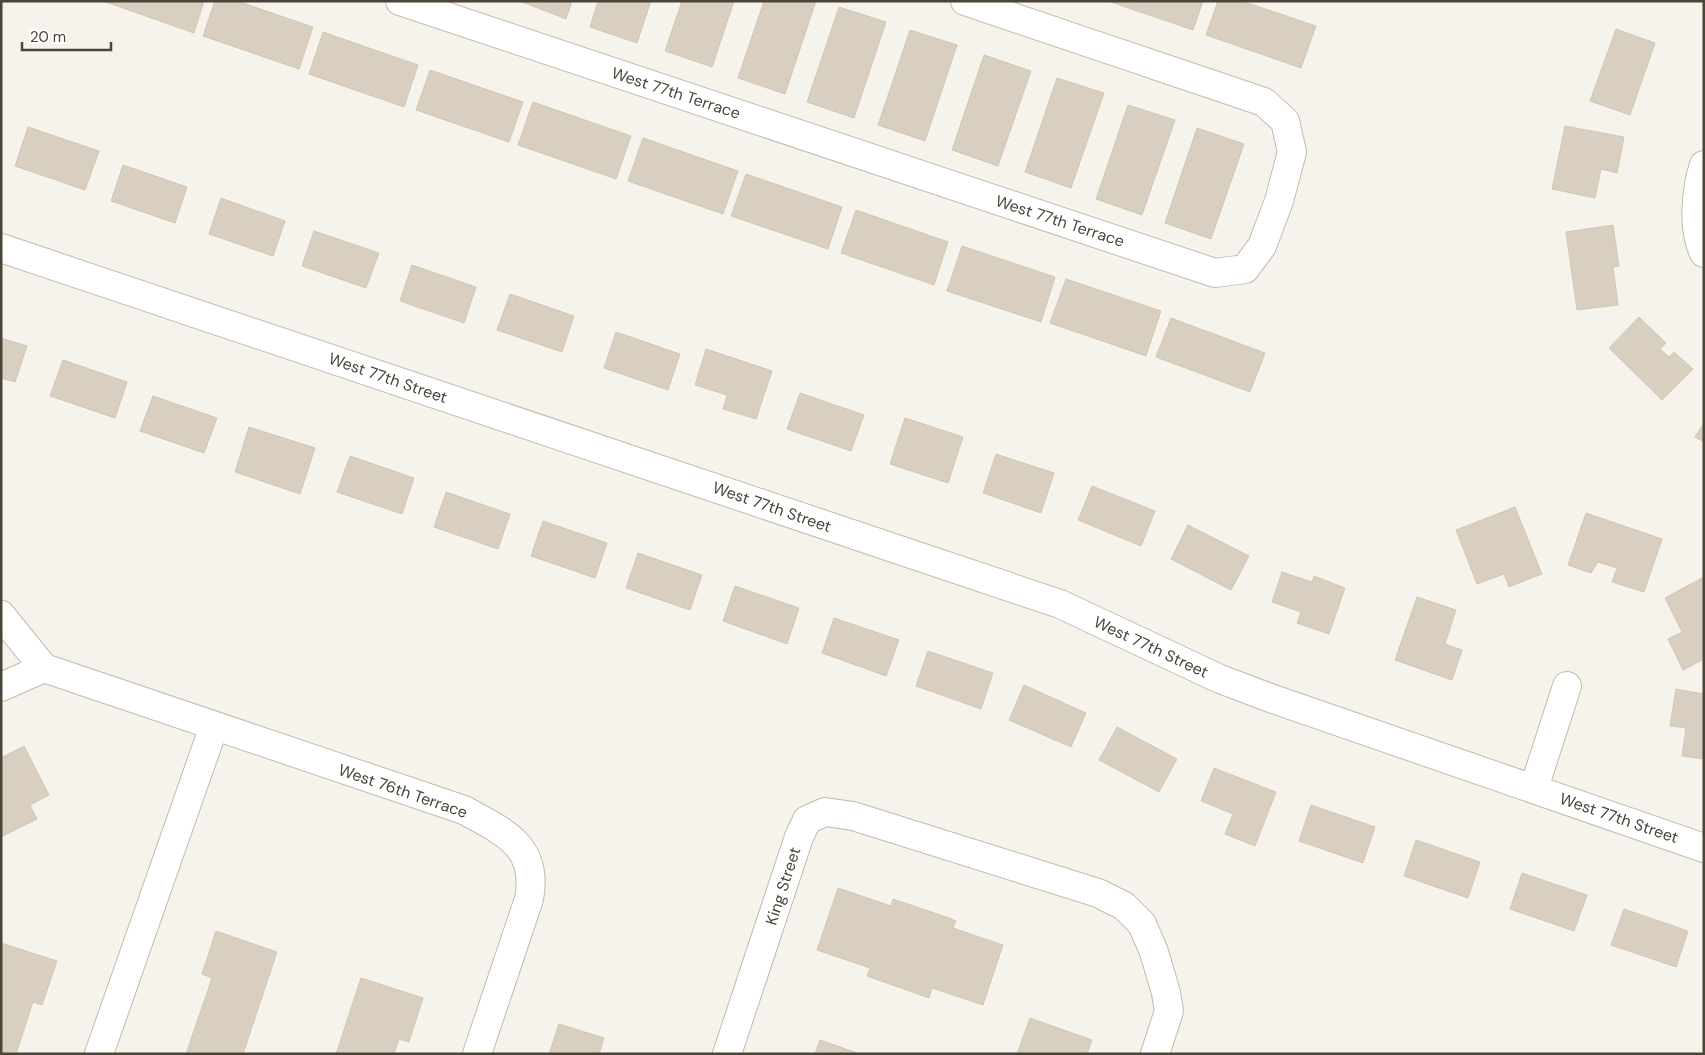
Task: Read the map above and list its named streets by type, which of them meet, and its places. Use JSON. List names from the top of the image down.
{
  "streets": {
    "street": [
      "West 77th Terrace",
      "West 77th Street",
      "West 76th Terrace",
      "King Street"
    ]
  },
  "scale_bar": "20 m"
}
